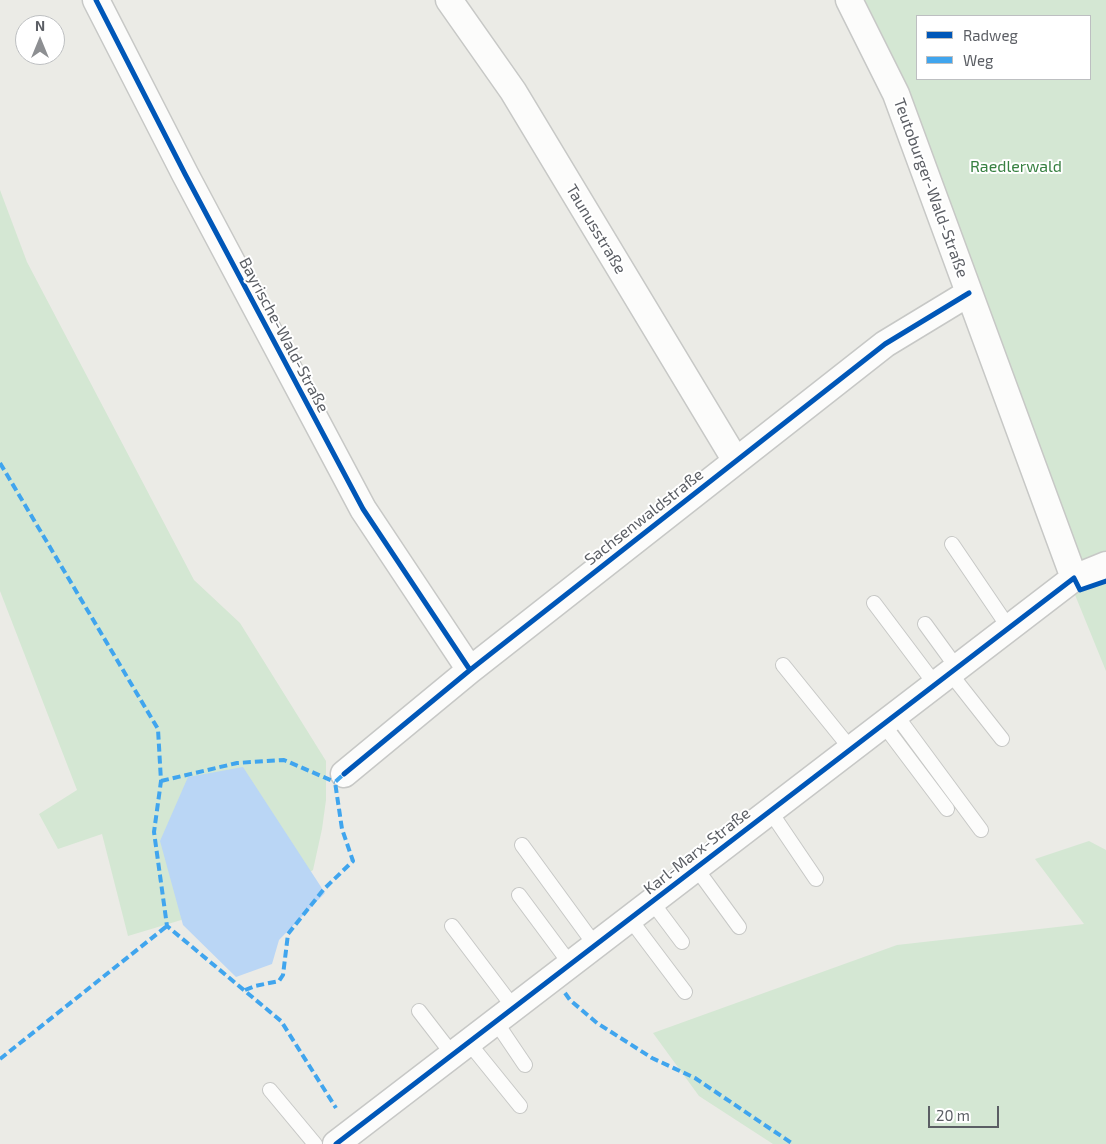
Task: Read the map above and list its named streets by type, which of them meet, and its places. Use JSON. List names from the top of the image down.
{
  "streets": {
    "street": [
      "Teutoburger-Wald-Straße",
      "Taunusstraße",
      "Bayrische-Wald-Straße",
      "Sachsenwaldstraße",
      "Karl-Marx-Straße"
    ]
  },
  "crossings": [
    ["Teutoburger-Wald-Straße", "Sachsenwaldstraße"],
    ["Teutoburger-Wald-Straße", "Karl-Marx-Straße"],
    ["Taunusstraße", "Sachsenwaldstraße"],
    ["Bayrische-Wald-Straße", "Sachsenwaldstraße"]
  ],
  "parks": ["Raedlerwald"],
  "legend": ["Radweg", "Weg"],
  "scale_bar": "20 m",
  "north": "top"
}
